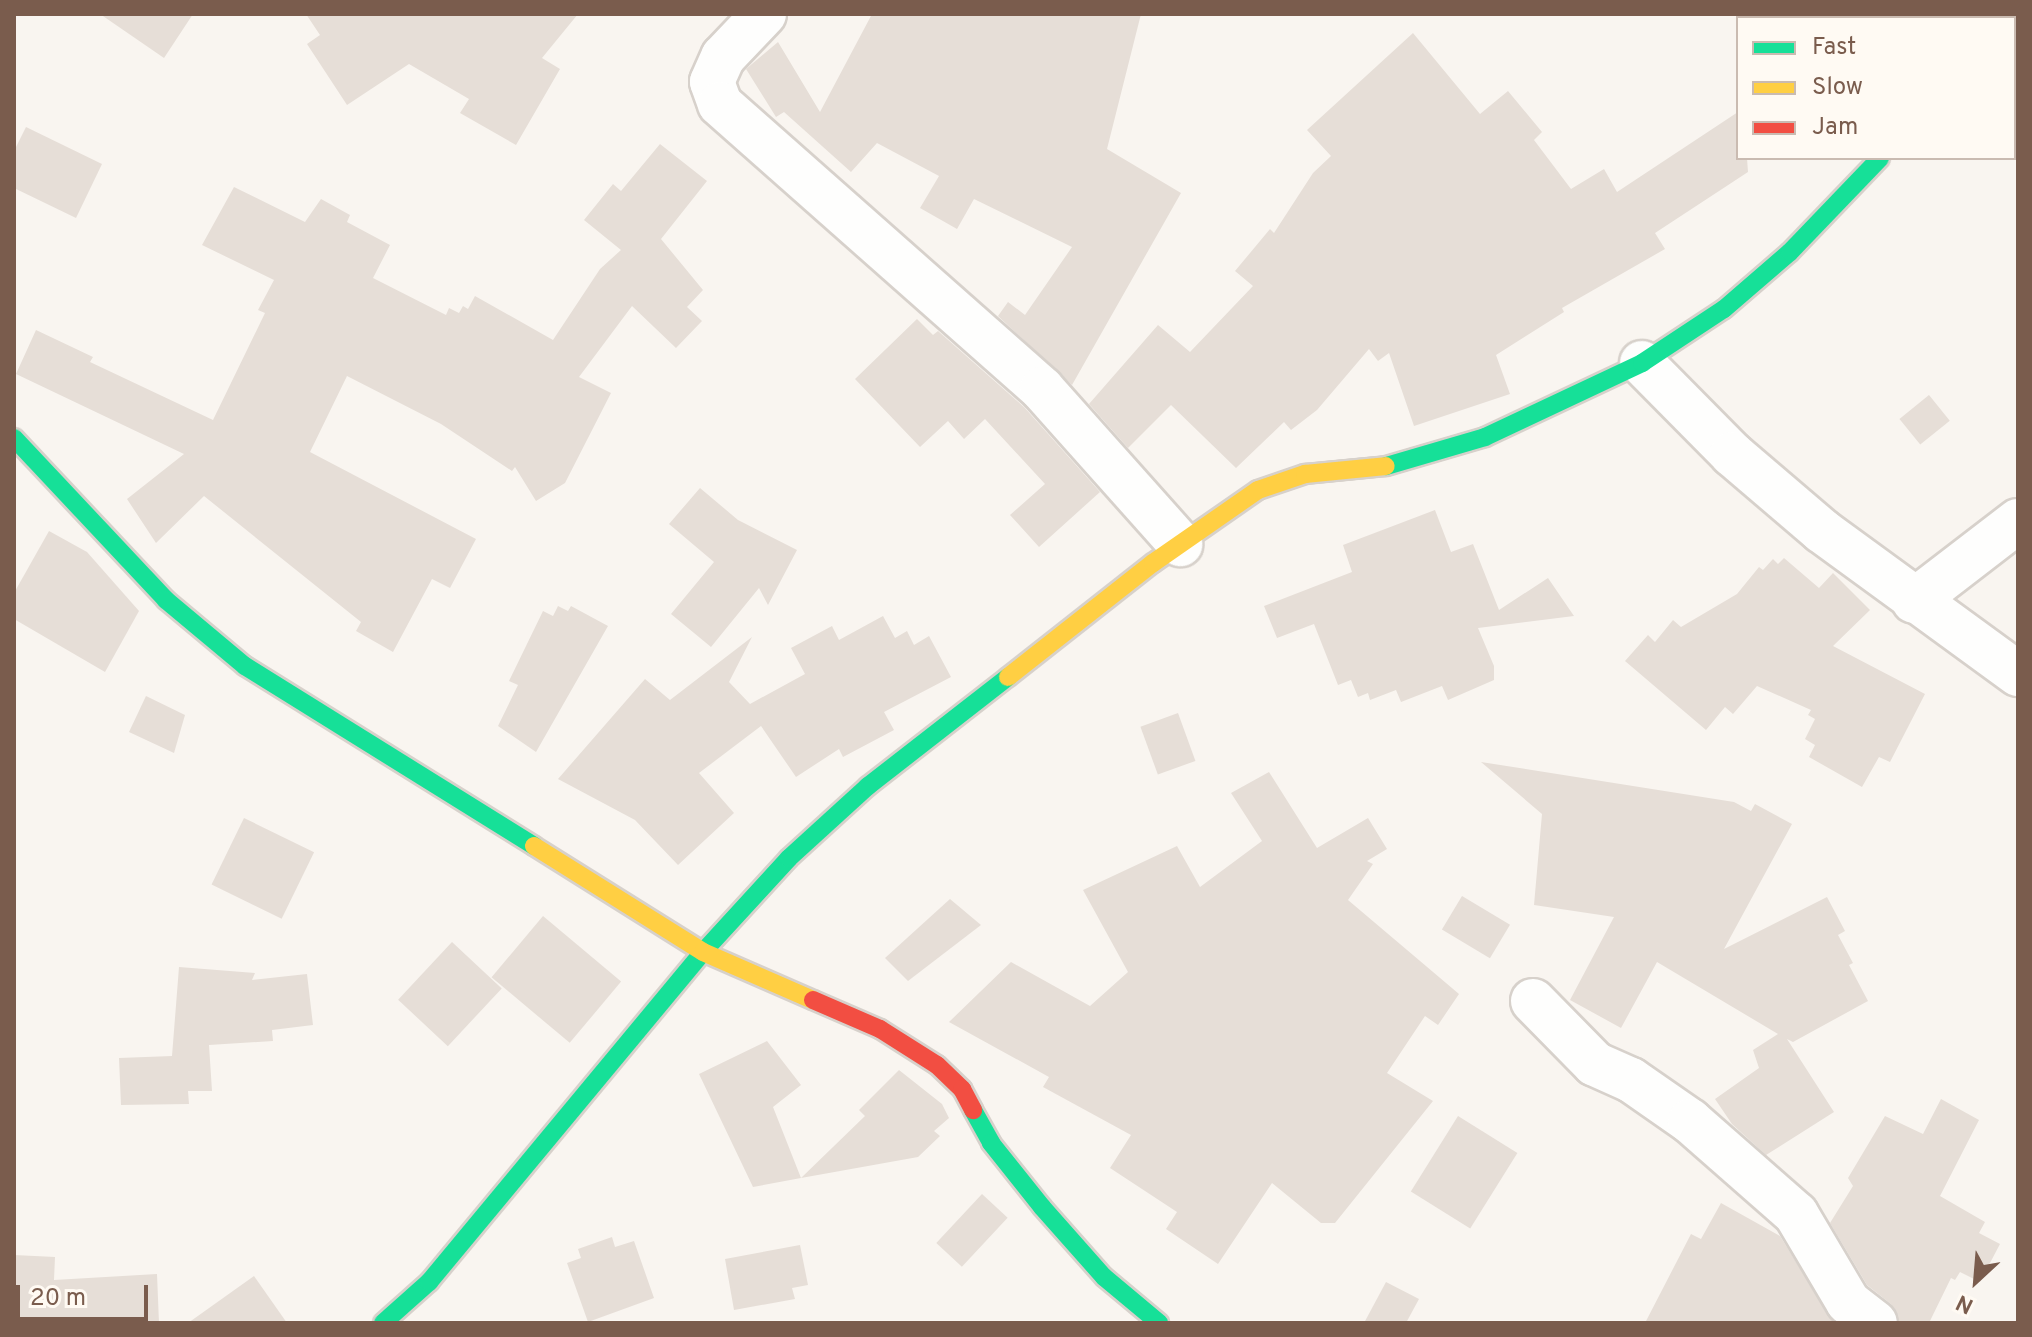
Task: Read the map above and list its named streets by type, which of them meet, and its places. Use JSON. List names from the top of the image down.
{
  "legend": ["Fast", "Slow", "Jam"],
  "scale_bar": "20 m",
  "north": "bottom left"
}
